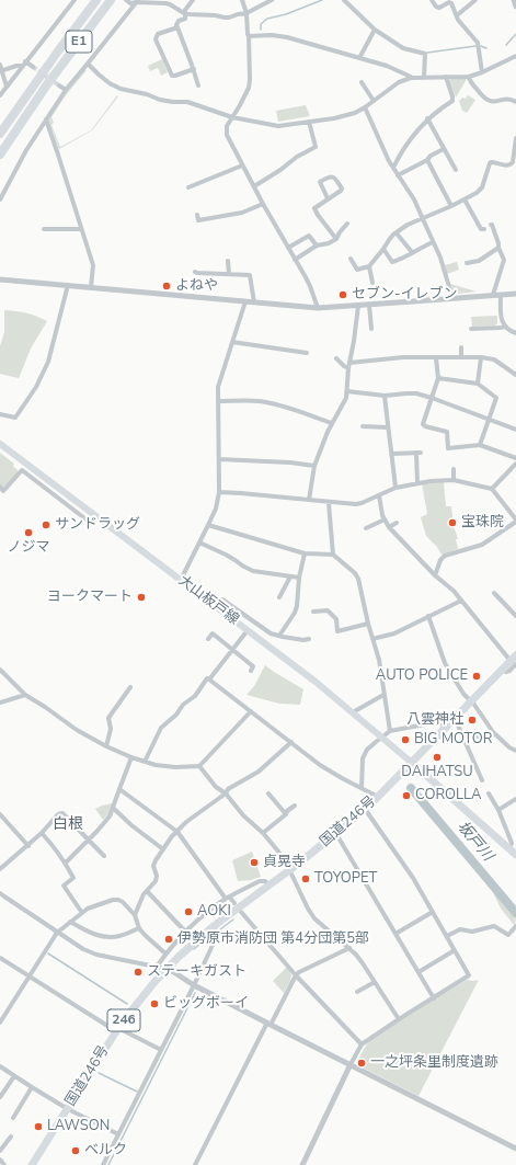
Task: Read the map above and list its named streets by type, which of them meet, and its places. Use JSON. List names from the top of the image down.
{
  "streets": {
    "highway": ["E1"],
    "main road": ["大山板戸線", "国道246号", "246"]
  },
  "crossings": [
    ["大山板戸線", "国道246号"]
  ],
  "districts": ["白根"],
  "water": ["坂戸川"],
  "places": [
    "よねや",
    "セブン-イレブン",
    "宝珠院",
    "サンドラッグ",
    "ノジマ",
    "ヨークマート",
    "AUTO POLICE",
    "八雲神社",
    "BIG MOTOR",
    "DAIHATSU",
    "COROLLA",
    "貞晃寺",
    "TOYOPET",
    "AOKI",
    "伊勢原市消防団 第4分団第5部",
    "ステーキガスト",
    "ビッグボーイ",
    "一之坪条里制度遺跡",
    "LAWSON",
    "ベルク"
  ]
}
